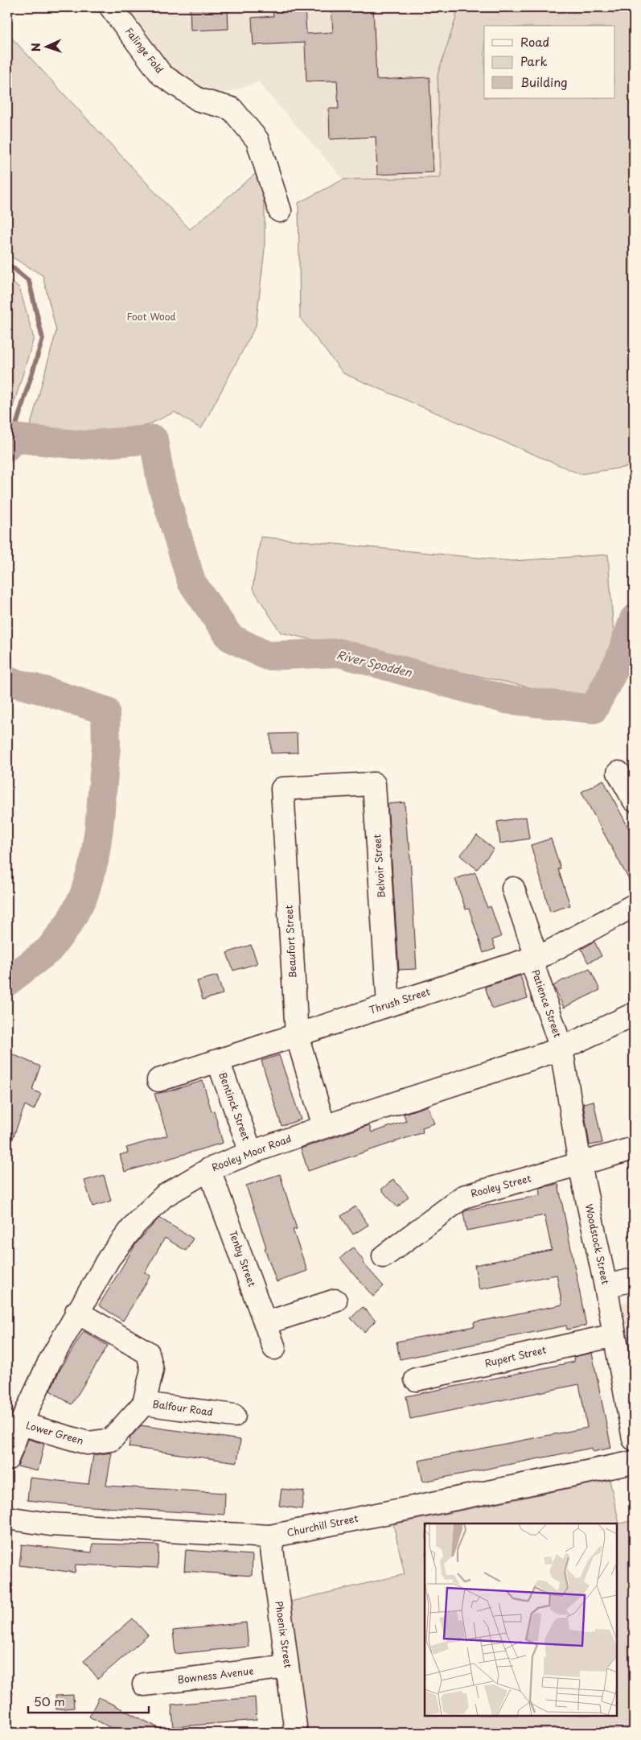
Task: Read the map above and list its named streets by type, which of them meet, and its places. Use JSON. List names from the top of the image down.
{
  "streets": {
    "street": [
      "Falinge Fold",
      "Belvoir Street",
      "Beaufort Street",
      "Thrush Street",
      "Patience Street",
      "Bentinck Street",
      "Rooley Moor Road",
      "Rooley Street",
      "Woodstock Street",
      "Tenby Street",
      "Rupert Street",
      "Balfour Road",
      "Lower Green",
      "Churchill Street",
      "Phoenix Street",
      "Bowness Avenue"
    ]
  },
  "crossings": [
    ["Belvoir Street", "Beaufort Street"],
    ["Belvoir Street", "Thrush Street"],
    ["Beaufort Street", "Thrush Street"],
    ["Beaufort Street", "Rooley Moor Road"],
    ["Thrush Street", "Patience Street"],
    ["Thrush Street", "Bentinck Street"],
    ["Patience Street", "Rooley Moor Road"],
    ["Patience Street", "Woodstock Street"],
    ["Bentinck Street", "Rooley Moor Road"],
    ["Rooley Moor Road", "Woodstock Street"],
    ["Rooley Moor Road", "Tenby Street"],
    ["Rooley Moor Road", "Balfour Road"],
    ["Rooley Moor Road", "Lower Green"],
    ["Rooley Street", "Woodstock Street"],
    ["Woodstock Street", "Rupert Street"],
    ["Balfour Road", "Lower Green"],
    ["Churchill Street", "Phoenix Street"],
    ["Phoenix Street", "Bowness Avenue"]
  ],
  "water": ["River Spodden"],
  "parks": ["Foot Wood"],
  "legend": ["Road", "Park", "Building"],
  "scale_bar": "50 m",
  "north": "left"
}
